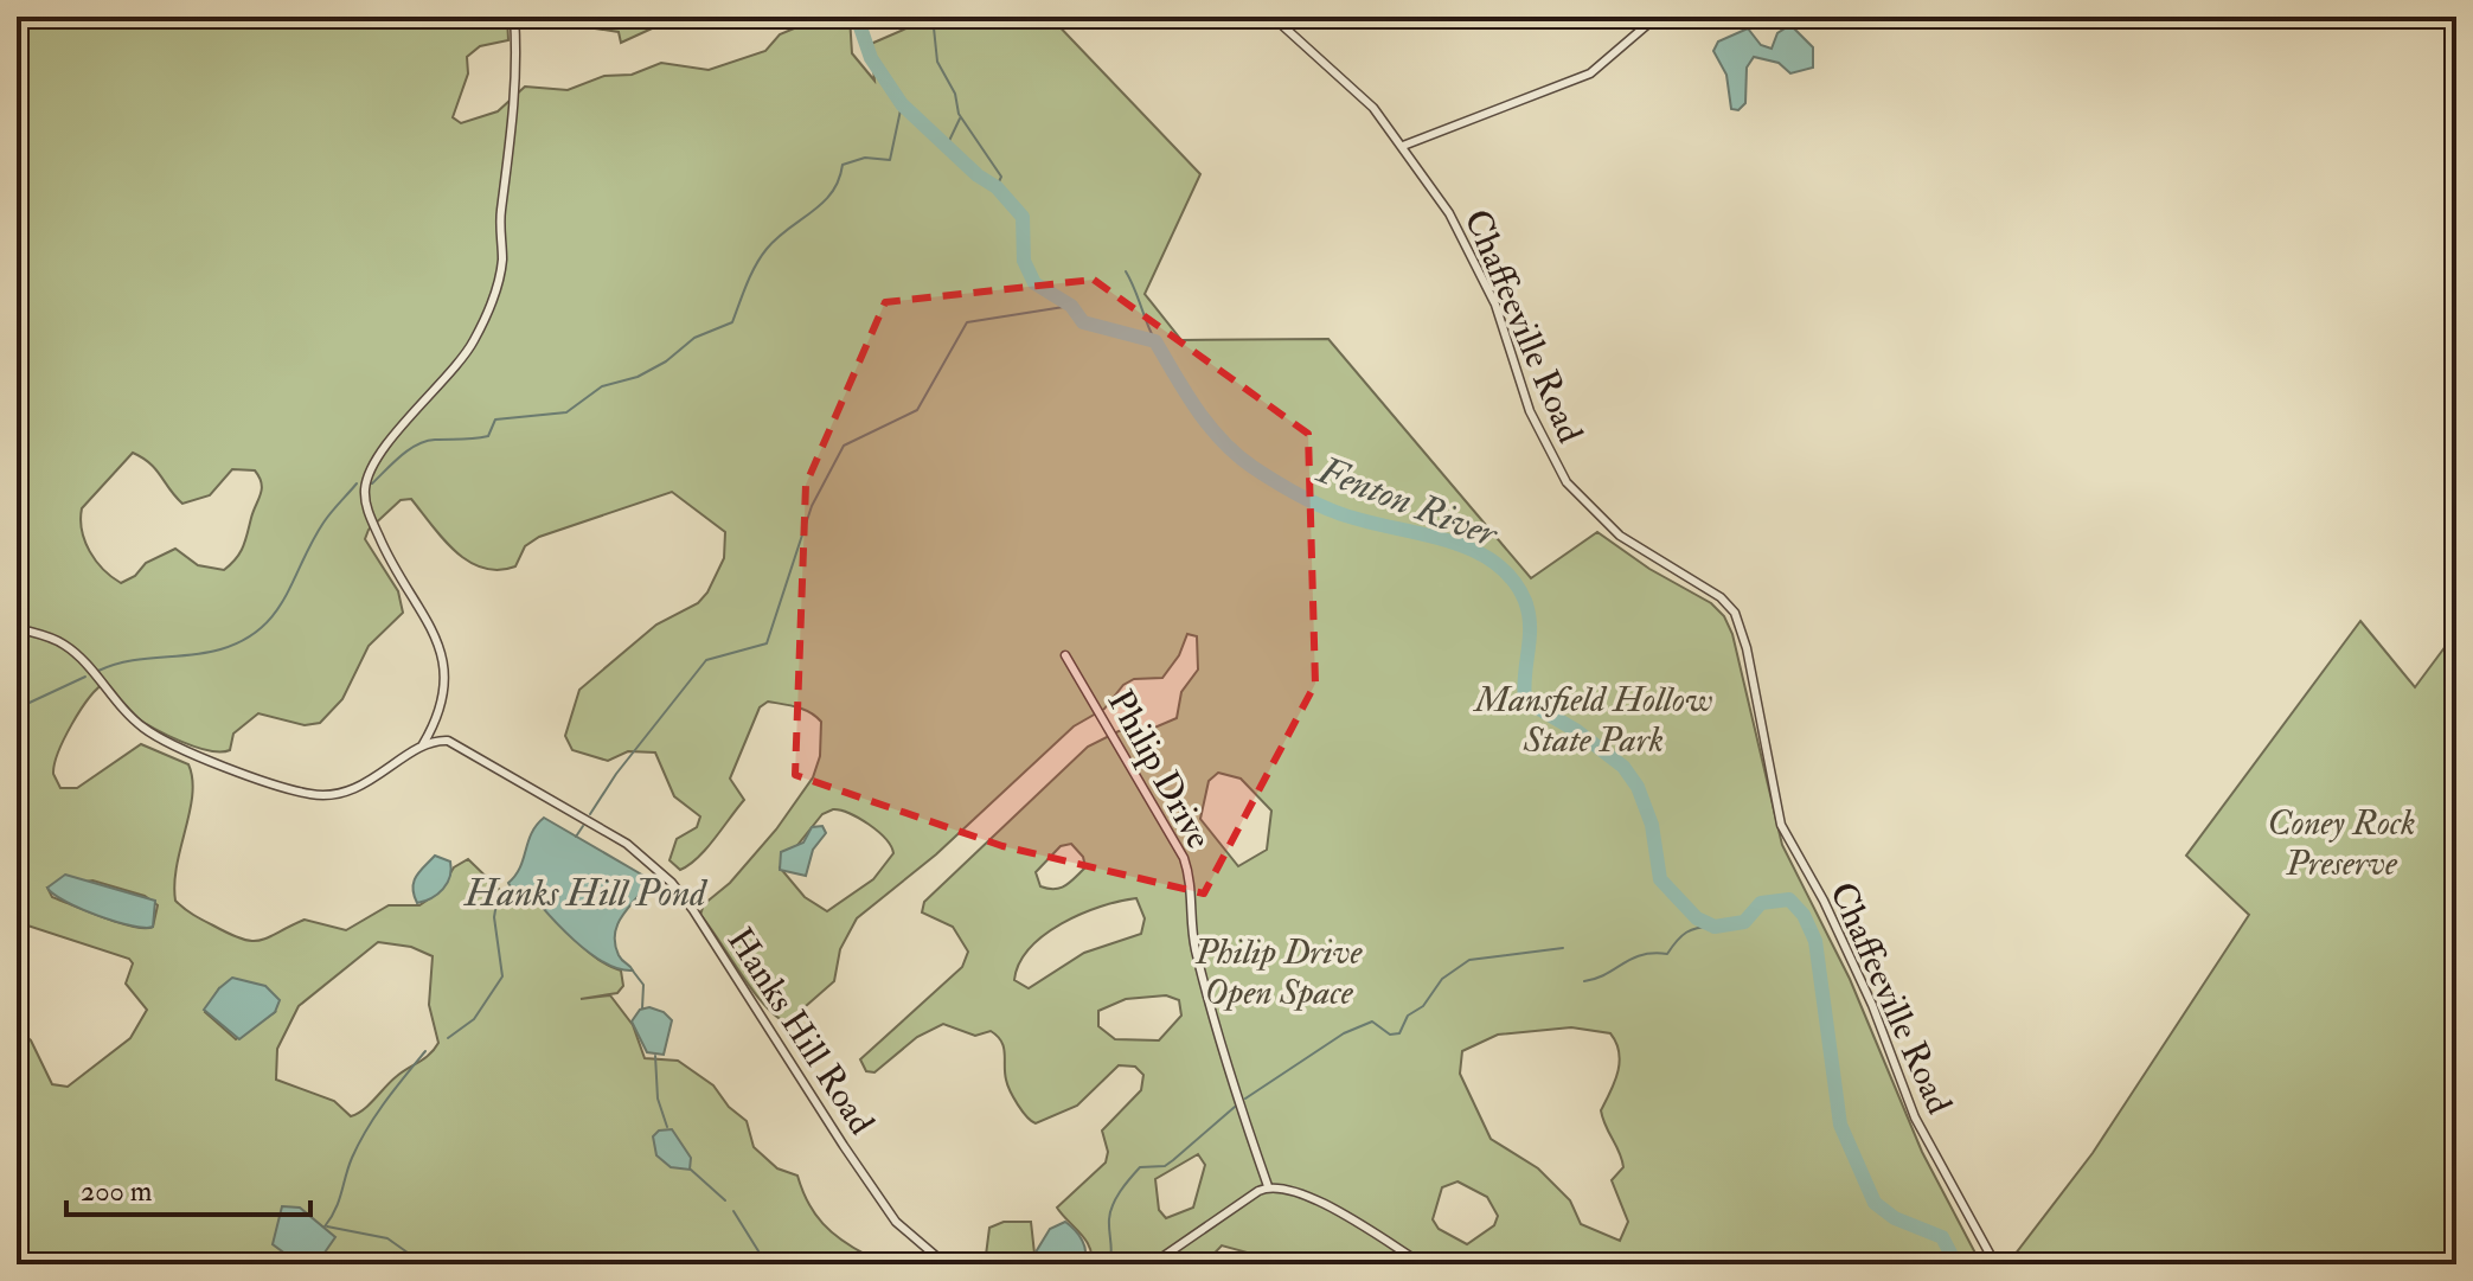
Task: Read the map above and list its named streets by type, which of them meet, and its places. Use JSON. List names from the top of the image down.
{
  "streets": {
    "street": ["Chaffeeville Road", "Philip Drive", "Hanks Hill Road"]
  },
  "water": ["Fenton River", "Hanks Hill Pond"],
  "parks": ["Mansfield Hollow State Park", "Coney Rock Preserve", "Philip Drive Open Space"],
  "scale_bar": "200 m"
}
